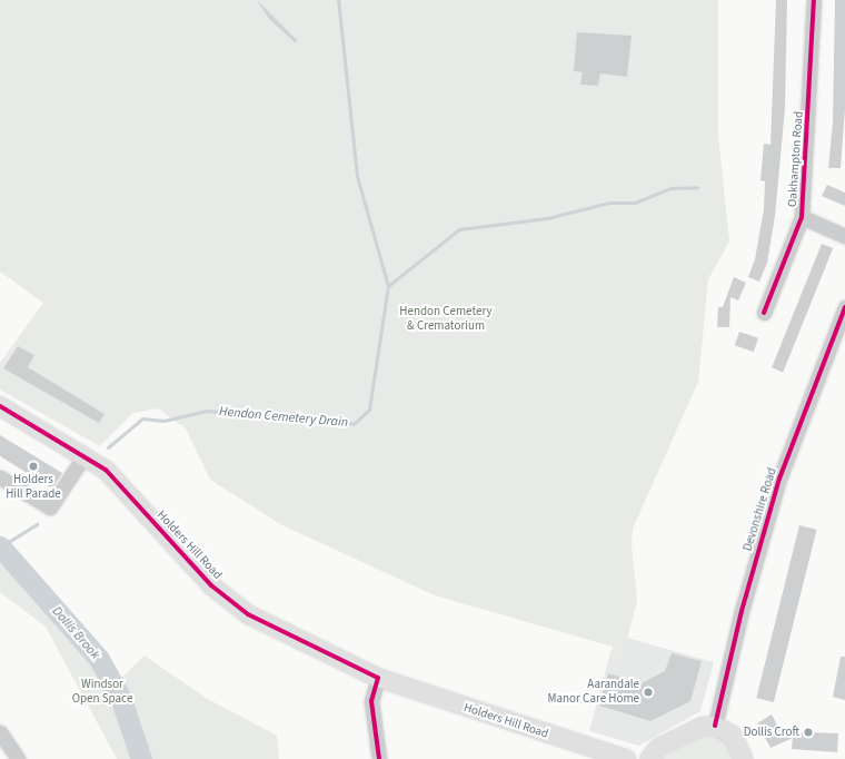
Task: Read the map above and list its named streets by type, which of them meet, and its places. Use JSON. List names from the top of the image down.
{
  "streets": {
    "main road": ["Holders Hill Road"],
    "street": ["Oakhampton Road", "Devonshire Road"]
  },
  "water": ["Hendon Cemetery Drain", "Dollis Brook"],
  "parks": ["Hendon Cemetery & Crematorium", "Windsor Open Space"],
  "places": ["Holders Hill Parade", "Aarandale Manor Care Home", "Dollis Croft"]
}
